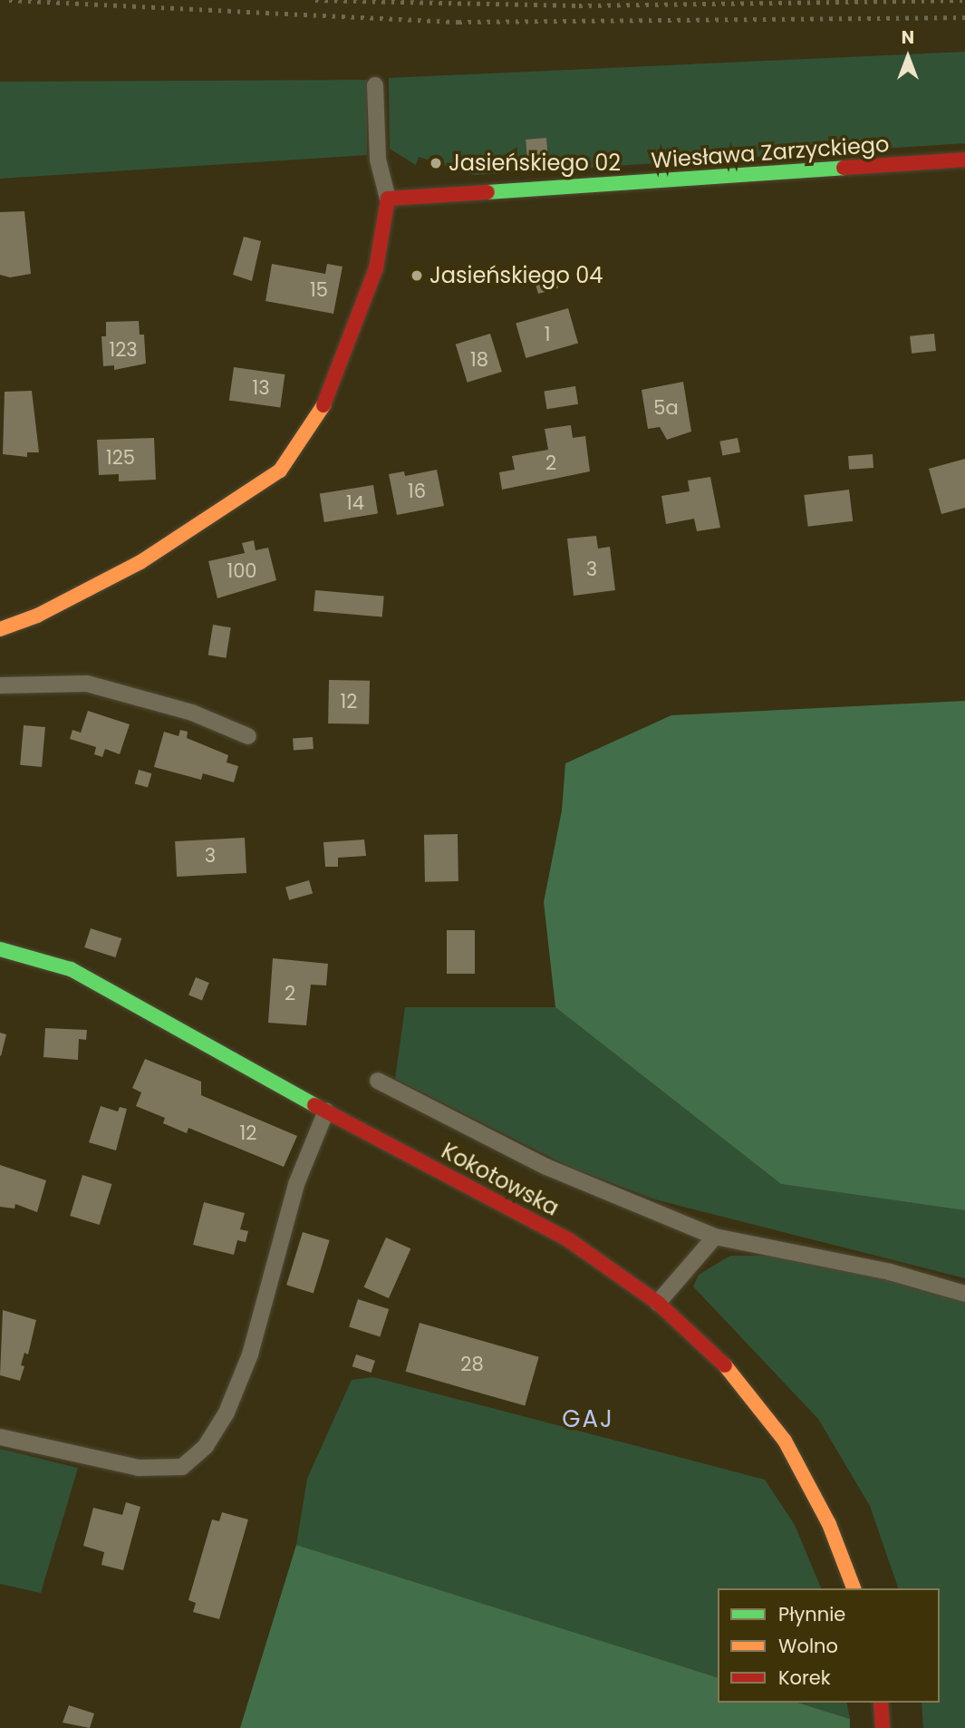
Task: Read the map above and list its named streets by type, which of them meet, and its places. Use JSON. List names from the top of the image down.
{
  "streets": {
    "street": ["Wiesława Zarzyckiego", "Kokotowska"]
  },
  "districts": ["GAJ"],
  "places": ["Jasieńskiego 02", "Jasieńskiego 04"],
  "house_numbers": [
    "15",
    "1",
    "123",
    "18",
    "13",
    "5a",
    "125",
    "2",
    "16",
    "14",
    "3",
    "100",
    "12",
    "3",
    "2",
    "12",
    "28"
  ],
  "legend": ["Płynnie", "Wolno", "Korek"],
  "north": "top"
}
